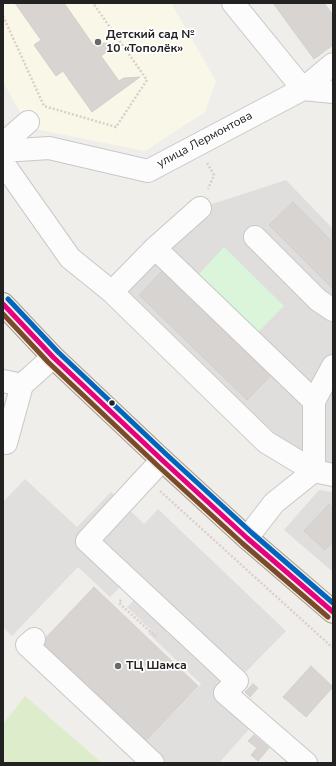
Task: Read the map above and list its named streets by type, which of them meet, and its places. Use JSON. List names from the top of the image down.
{
  "streets": {
    "street": ["улица Лермонтова"]
  },
  "places": ["Детский сад № 10 «Тополёк»", "ТЦ Шамса"]
}
